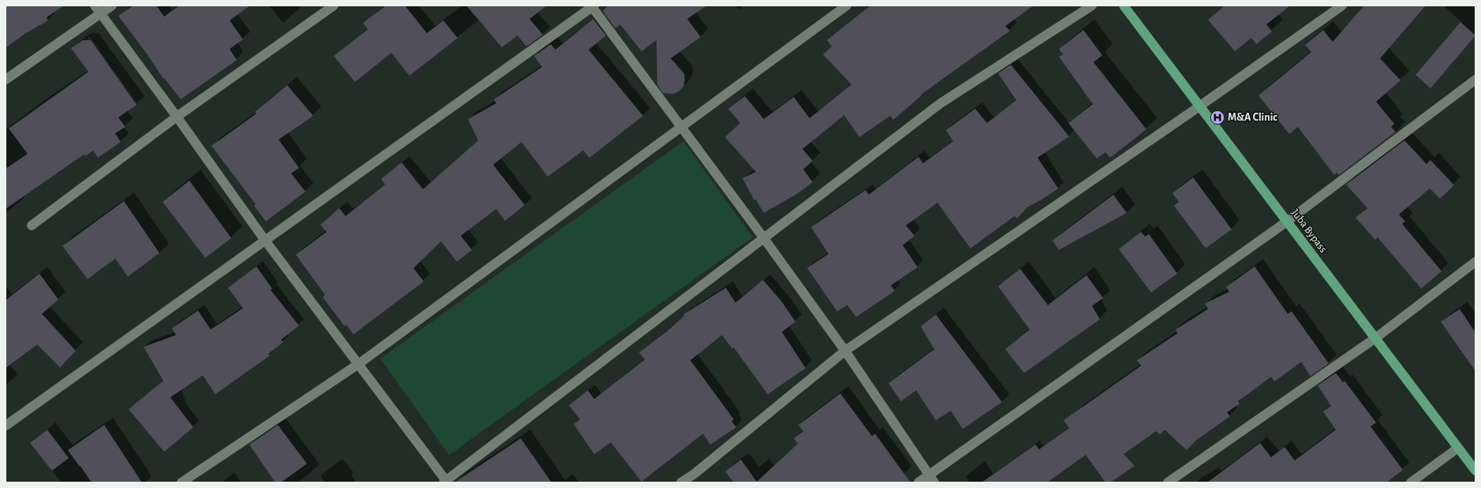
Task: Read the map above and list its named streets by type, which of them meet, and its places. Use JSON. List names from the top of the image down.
{
  "streets": {
    "main road": ["Juba Bypass"]
  },
  "places": {
    "hospital": ["M&A Clinic"]
  }
}
